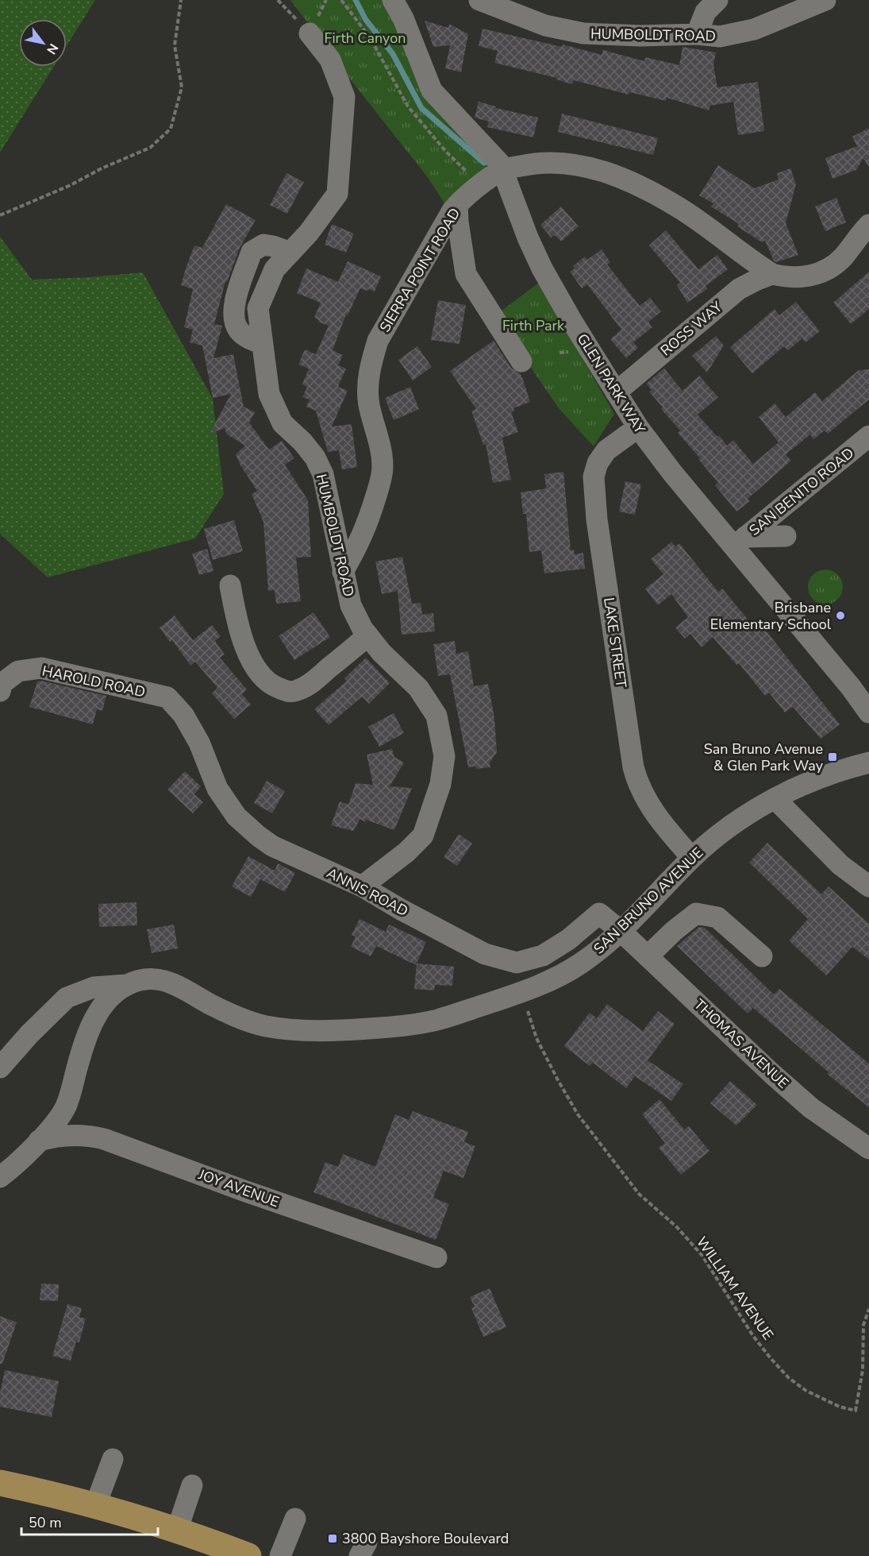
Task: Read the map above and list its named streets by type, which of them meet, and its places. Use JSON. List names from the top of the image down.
{
  "streets": {
    "street": [
      "HUMBOLDT ROAD",
      "SIERRA POINT ROAD",
      "ROSS WAY",
      "GLEN PARK WAY",
      "SAN BENITO ROAD",
      "LAKE STREET",
      "HAROLD ROAD",
      "ANNIS ROAD",
      "SAN BRUNO AVENUE",
      "THOMAS AVENUE",
      "JOY AVENUE"
    ],
    "path": ["WILLIAM AVENUE"]
  },
  "crossings": [
    ["HUMBOLDT ROAD", "SIERRA POINT ROAD"],
    ["HUMBOLDT ROAD", "ANNIS ROAD"],
    ["SIERRA POINT ROAD", "ROSS WAY"],
    ["SIERRA POINT ROAD", "GLEN PARK WAY"],
    ["ROSS WAY", "GLEN PARK WAY"],
    ["GLEN PARK WAY", "SAN BENITO ROAD"],
    ["GLEN PARK WAY", "LAKE STREET"],
    ["LAKE STREET", "SAN BRUNO AVENUE"],
    ["HAROLD ROAD", "ANNIS ROAD"],
    ["ANNIS ROAD", "SAN BRUNO AVENUE"],
    ["ANNIS ROAD", "THOMAS AVENUE"],
    ["SAN BRUNO AVENUE", "THOMAS AVENUE"],
    ["SAN BRUNO AVENUE", "JOY AVENUE"],
    ["SAN BRUNO AVENUE", "WILLIAM AVENUE"]
  ],
  "parks": ["Firth Canyon", "Firth Park"],
  "places": {
    "other": ["Brisbane Elementary School"],
    "transit": ["San Bruno Avenue & Glen Park Way", "3800 Bayshore Boulevard"]
  },
  "scale_bar": "50 m",
  "north": "bottom right"
}
